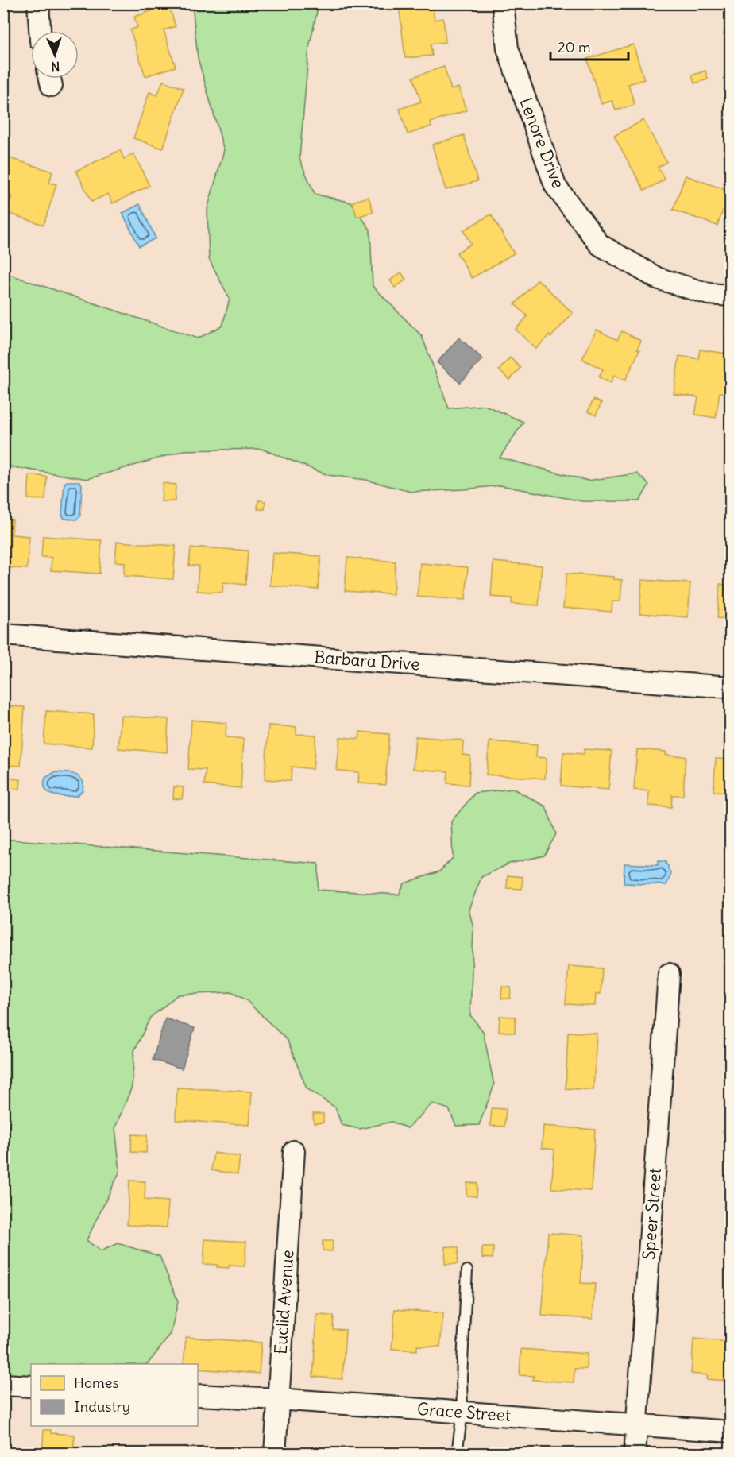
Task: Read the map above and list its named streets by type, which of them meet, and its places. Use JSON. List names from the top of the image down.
{
  "streets": {
    "street": [
      "Lenore Drive",
      "Barbara Drive",
      "Speer Street",
      "Euclid Avenue",
      "Grace Street"
    ]
  },
  "crossings": [
    ["Speer Street", "Grace Street"],
    ["Euclid Avenue", "Grace Street"]
  ],
  "legend": ["Homes", "Industry"],
  "scale_bar": "20 m",
  "north": "bottom"
}
